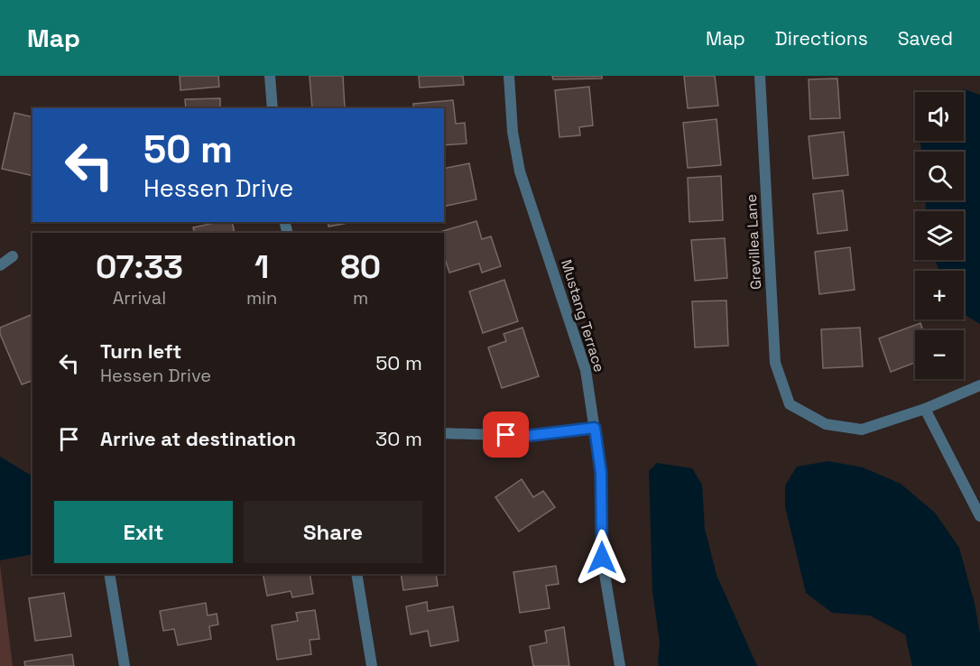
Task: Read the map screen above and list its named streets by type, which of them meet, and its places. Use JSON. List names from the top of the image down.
{
  "streets": {
    "street": ["Grevillea Lane", "Mustang Terrace"]
  },
  "page": {
    "header": "Map",
    "nav": ["Map", "Directions", "Saved"],
    "map_buttons": ["+", "−"],
    "turn": ["50 m", "Hessen Drive"],
    "eta": [
      "07:33",
      "Arrival",
      "1",
      "min",
      "80",
      "m"
    ],
    "list": [
      {
        "name": "Turn left",
        "note": "Hessen Drive",
        "value": "50 m"
      },
      {
        "name": "Arrive at destination",
        "value": "30 m"
      }
    ],
    "buttons": ["Exit", "Share"]
  }
}
